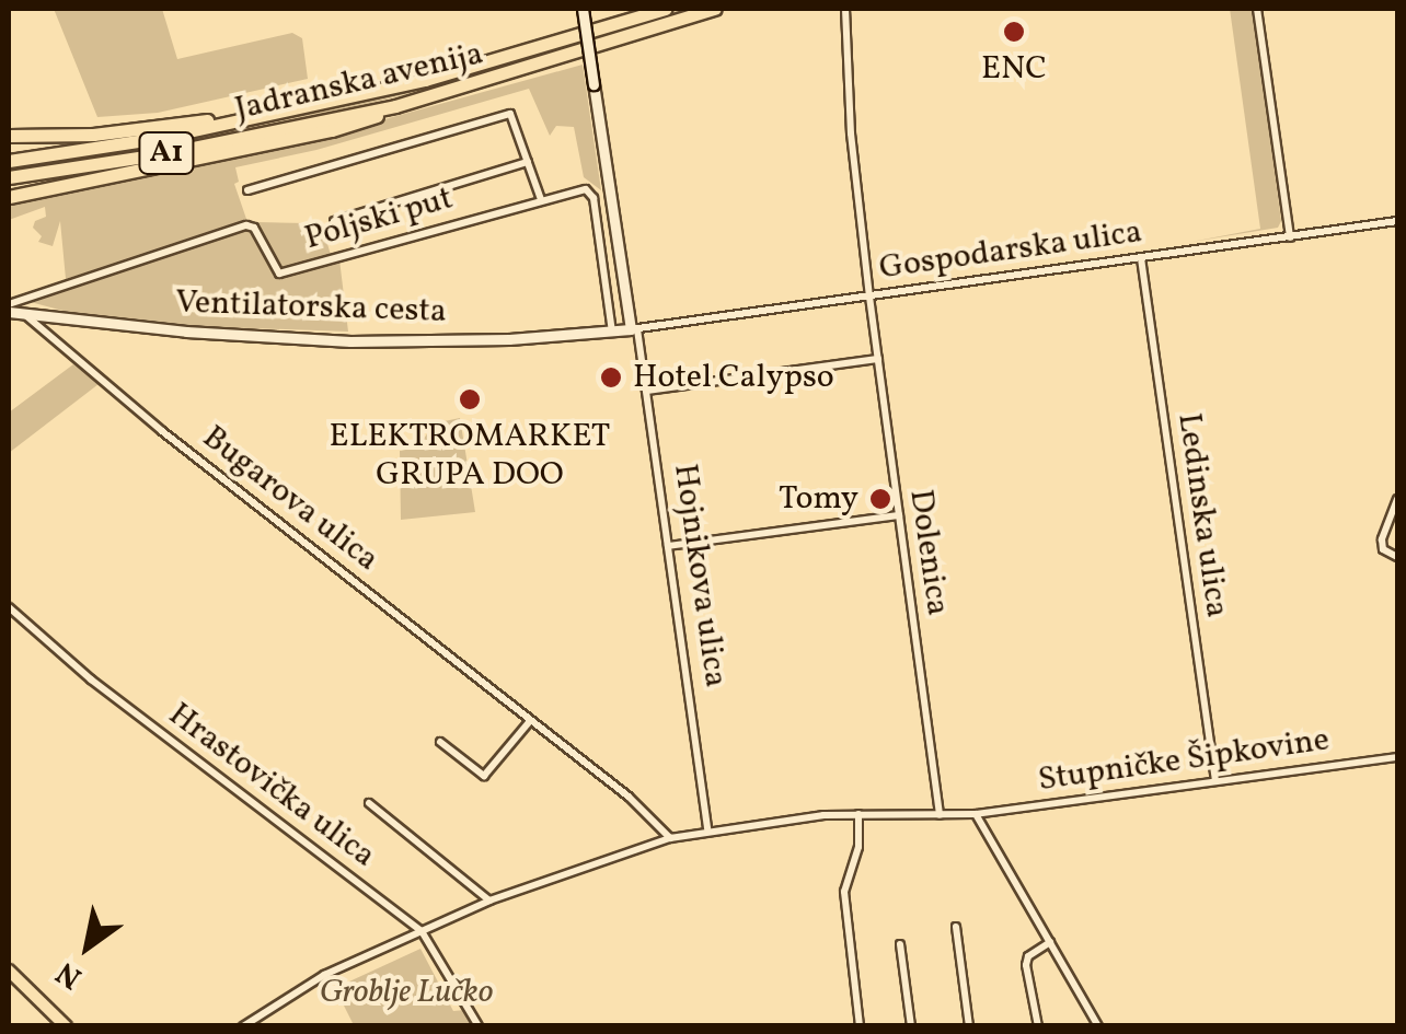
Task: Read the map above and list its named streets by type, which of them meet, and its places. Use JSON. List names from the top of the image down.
{
  "streets": {
    "highway": ["Jadranska avenija", "A1"],
    "main road": ["Ventilatorska cesta", "Hojnikova ulica"],
    "street": [
      "Poljski put",
      "Gospodarska ulica",
      "Bugarova ulica",
      "Ledinska ulica",
      "Dolenica",
      "Stupničke Šipkovine",
      "Hrastovička ulica"
    ]
  },
  "crossings": [
    ["Poljski put", "Ventilatorska cesta"],
    ["Gospodarska ulica", "Ventilatorska cesta"],
    ["Gospodarska ulica", "Ledinska ulica"],
    ["Gospodarska ulica", "Dolenica"],
    ["Gospodarska ulica", "Hojnikova ulica"],
    ["Ventilatorska cesta", "Bugarova ulica"],
    ["Ventilatorska cesta", "Hojnikova ulica"],
    ["Bugarova ulica", "Stupničke Šipkovine"],
    ["Ledinska ulica", "Stupničke Šipkovine"],
    ["Dolenica", "Stupničke Šipkovine"],
    ["Hojnikova ulica", "Stupničke Šipkovine"],
    ["Stupničke Šipkovine", "Hrastovička ulica"]
  ],
  "parks": ["Groblje Lučko"],
  "places": [
    "ENC",
    "Hotel Calypso",
    "ELEKTROMARKET GRUPA DOO",
    "Tomy"
  ],
  "north": "bottom left"
}
